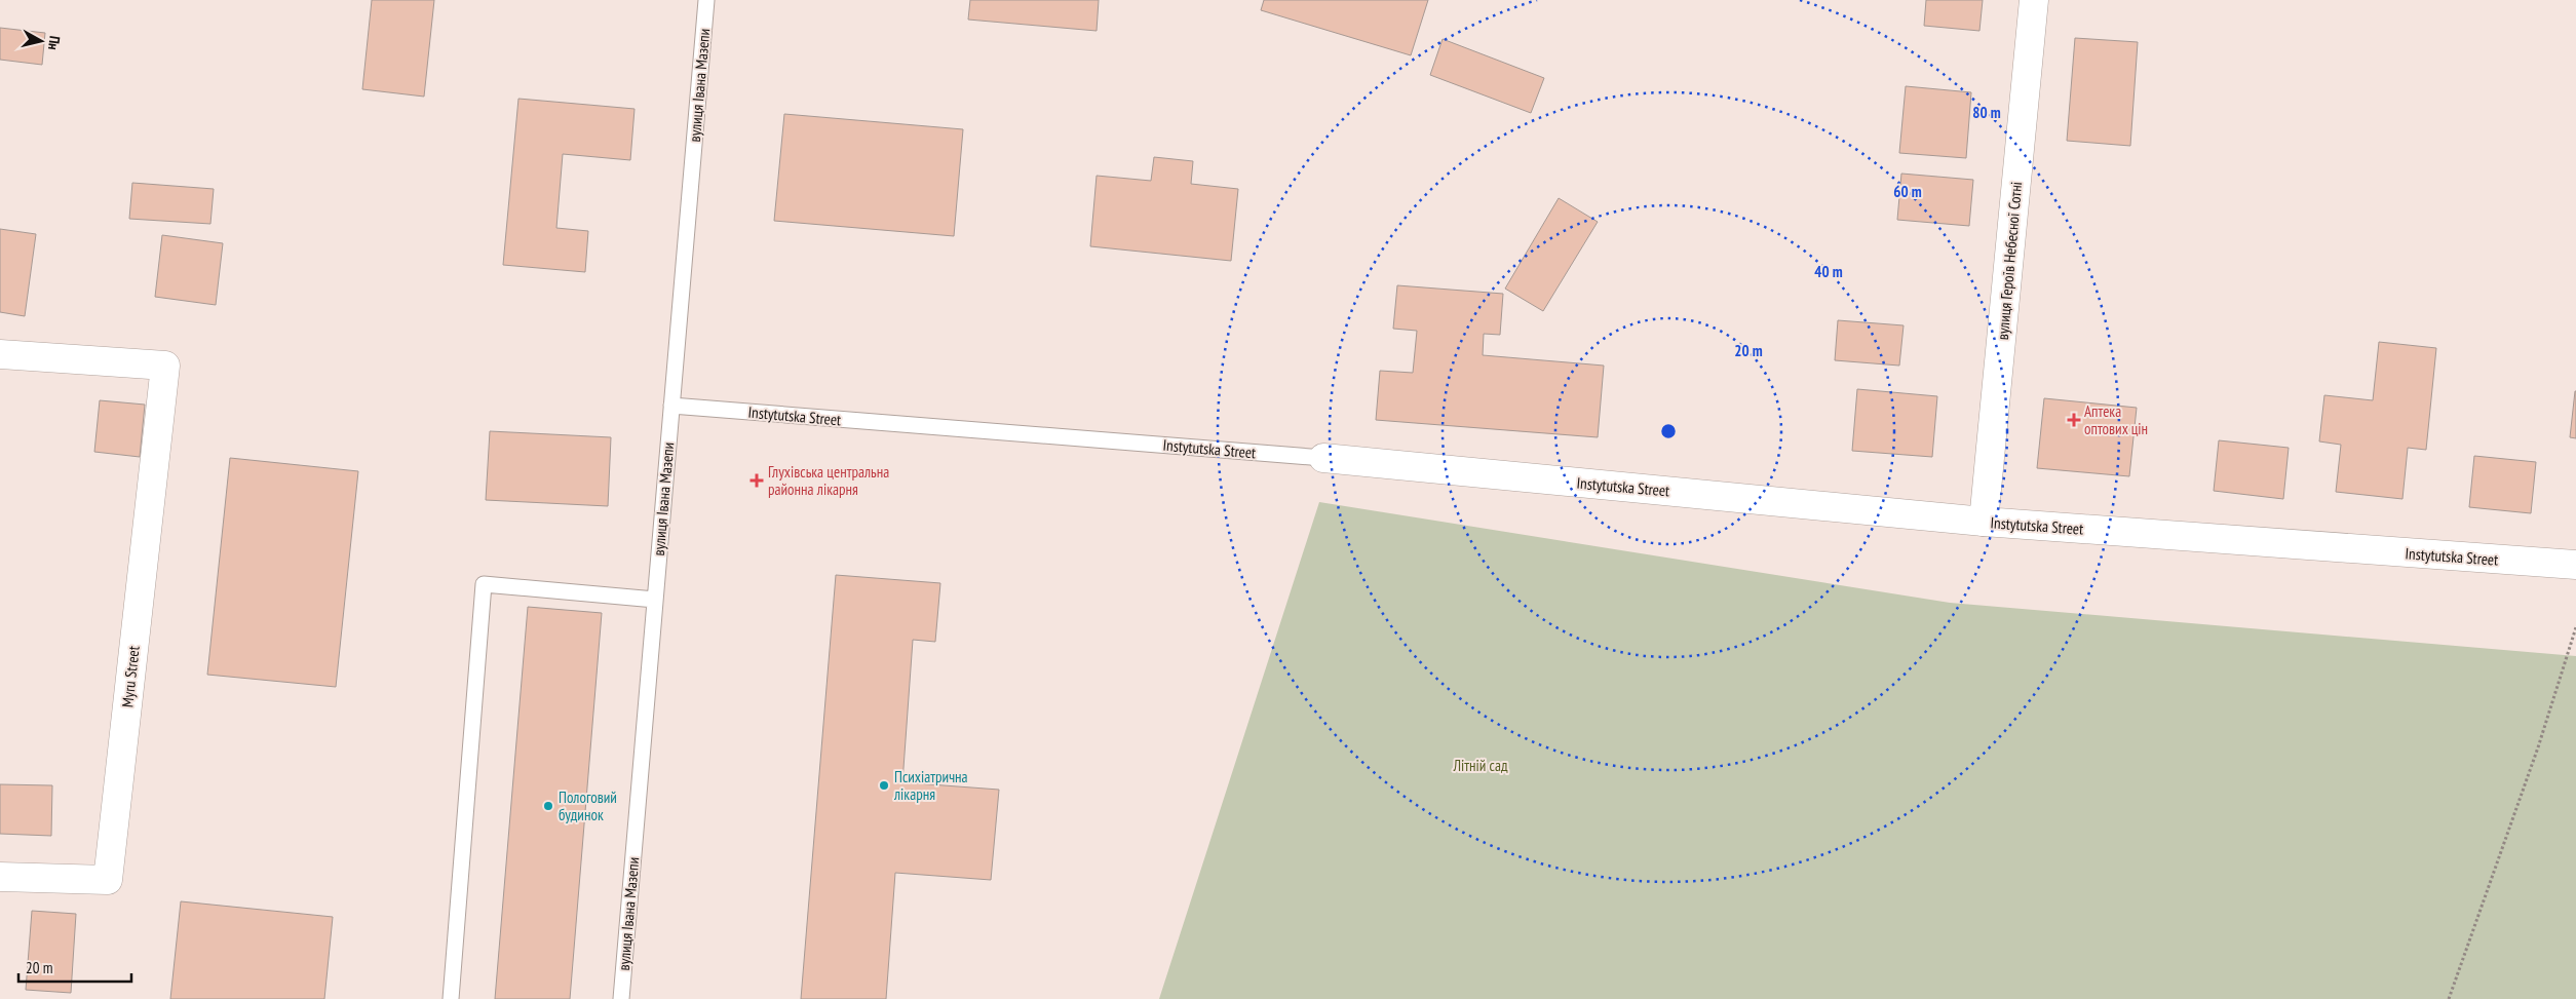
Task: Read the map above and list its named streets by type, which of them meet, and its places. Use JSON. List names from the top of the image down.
{
  "streets": {
    "street": ["вулиця Героїв Небесної Сотні", "Instytutska Street", "Myru Street"],
    "lane": ["вулиця Івана Мазепи"]
  },
  "crossings": [
    ["вулиця Івана Мазепи", "Instytutska Street"],
    ["вулиця Героїв Небесної Сотні", "Instytutska Street"]
  ],
  "parks": ["Літній сад"],
  "places": {
    "health": ["Аптека оптових цін", "Глухівська центральна районна лікарня"],
    "other": ["Психіатрична лікарня", "Пологовий будинок"]
  },
  "scale_bar": "20 m",
  "north": "right",
  "rings": [
    "80 m",
    "60 m",
    "40 m",
    "20 m"
  ]
}
